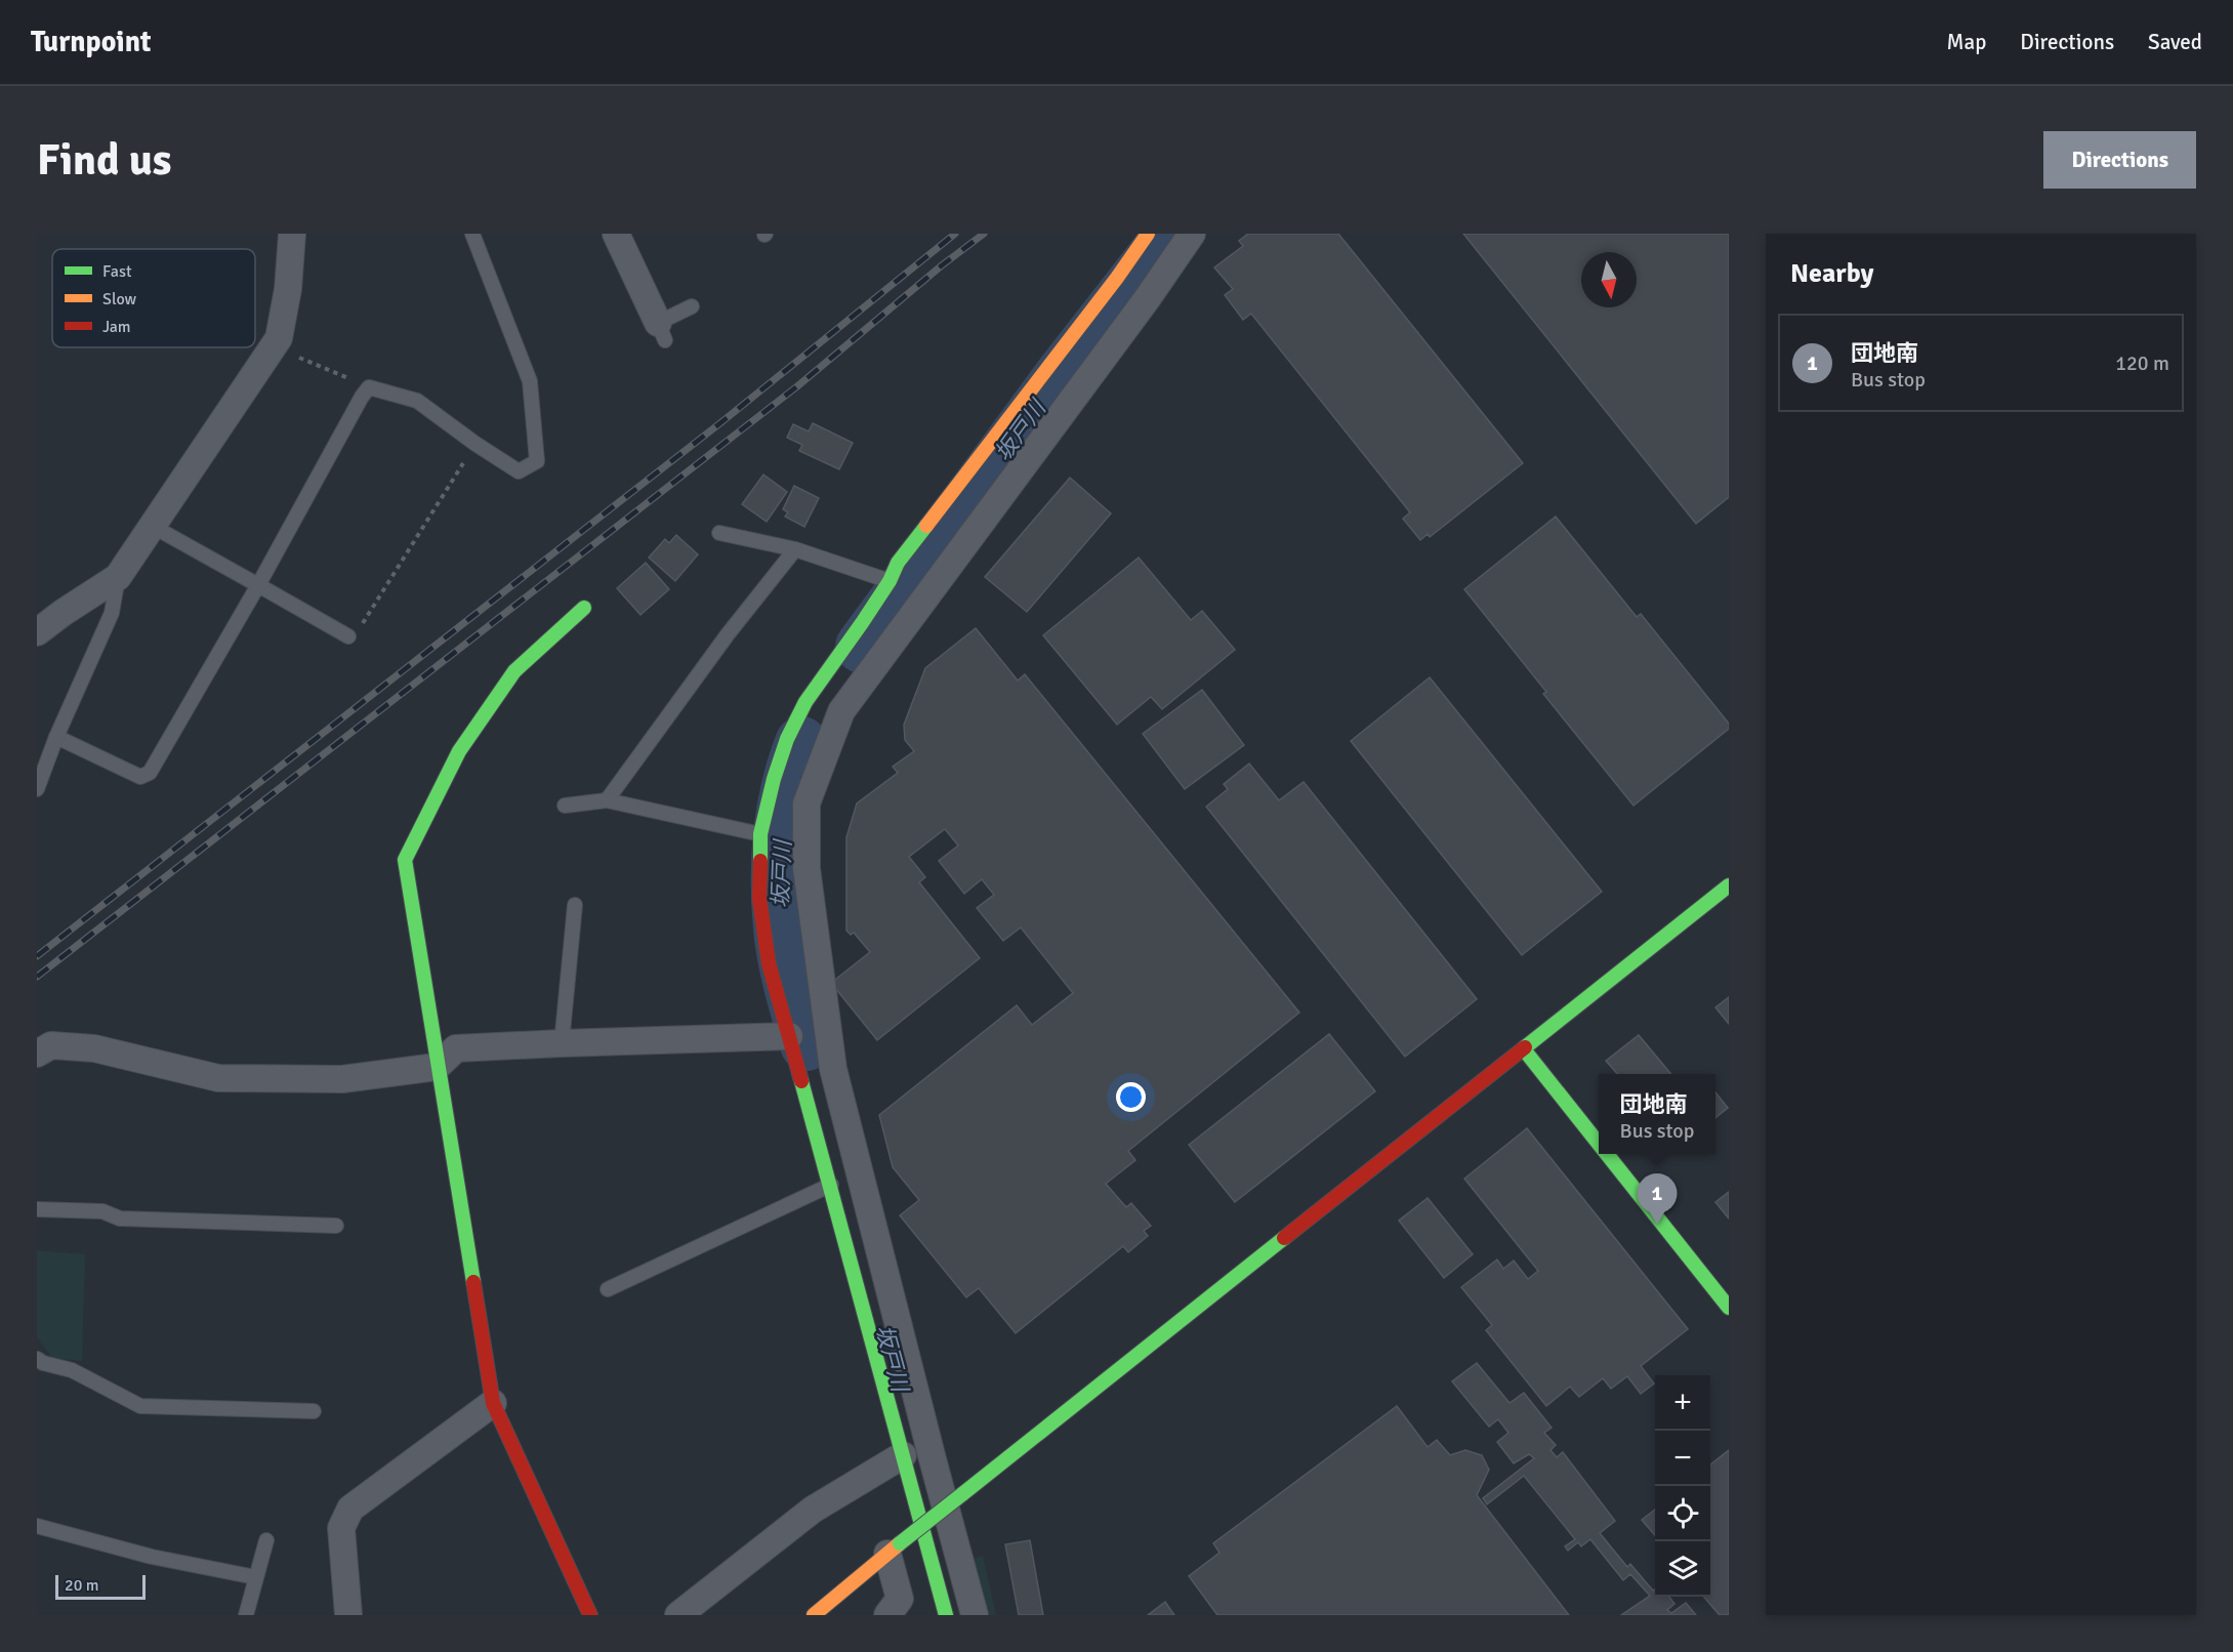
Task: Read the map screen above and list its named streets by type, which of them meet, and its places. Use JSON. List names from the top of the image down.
{
  "water": ["坂戸川"],
  "legend": ["Fast", "Slow", "Jam"],
  "scale_bar": "20 m",
  "north": "bottom",
  "page": {
    "header": "Turnpoint",
    "nav": ["Map", "Directions", "Saved"],
    "buttons": "Directions",
    "title": "Find us",
    "heading": "Nearby",
    "list": [
      {
        "mark": "1",
        "name": "団地南",
        "note": "Bus stop",
        "value": "120 m"
      }
    ],
    "popup": ["団地南", "Bus stop"],
    "pins": "1",
    "map_buttons": ["+", "−"],
    "scale": "20 m"
  }
}
